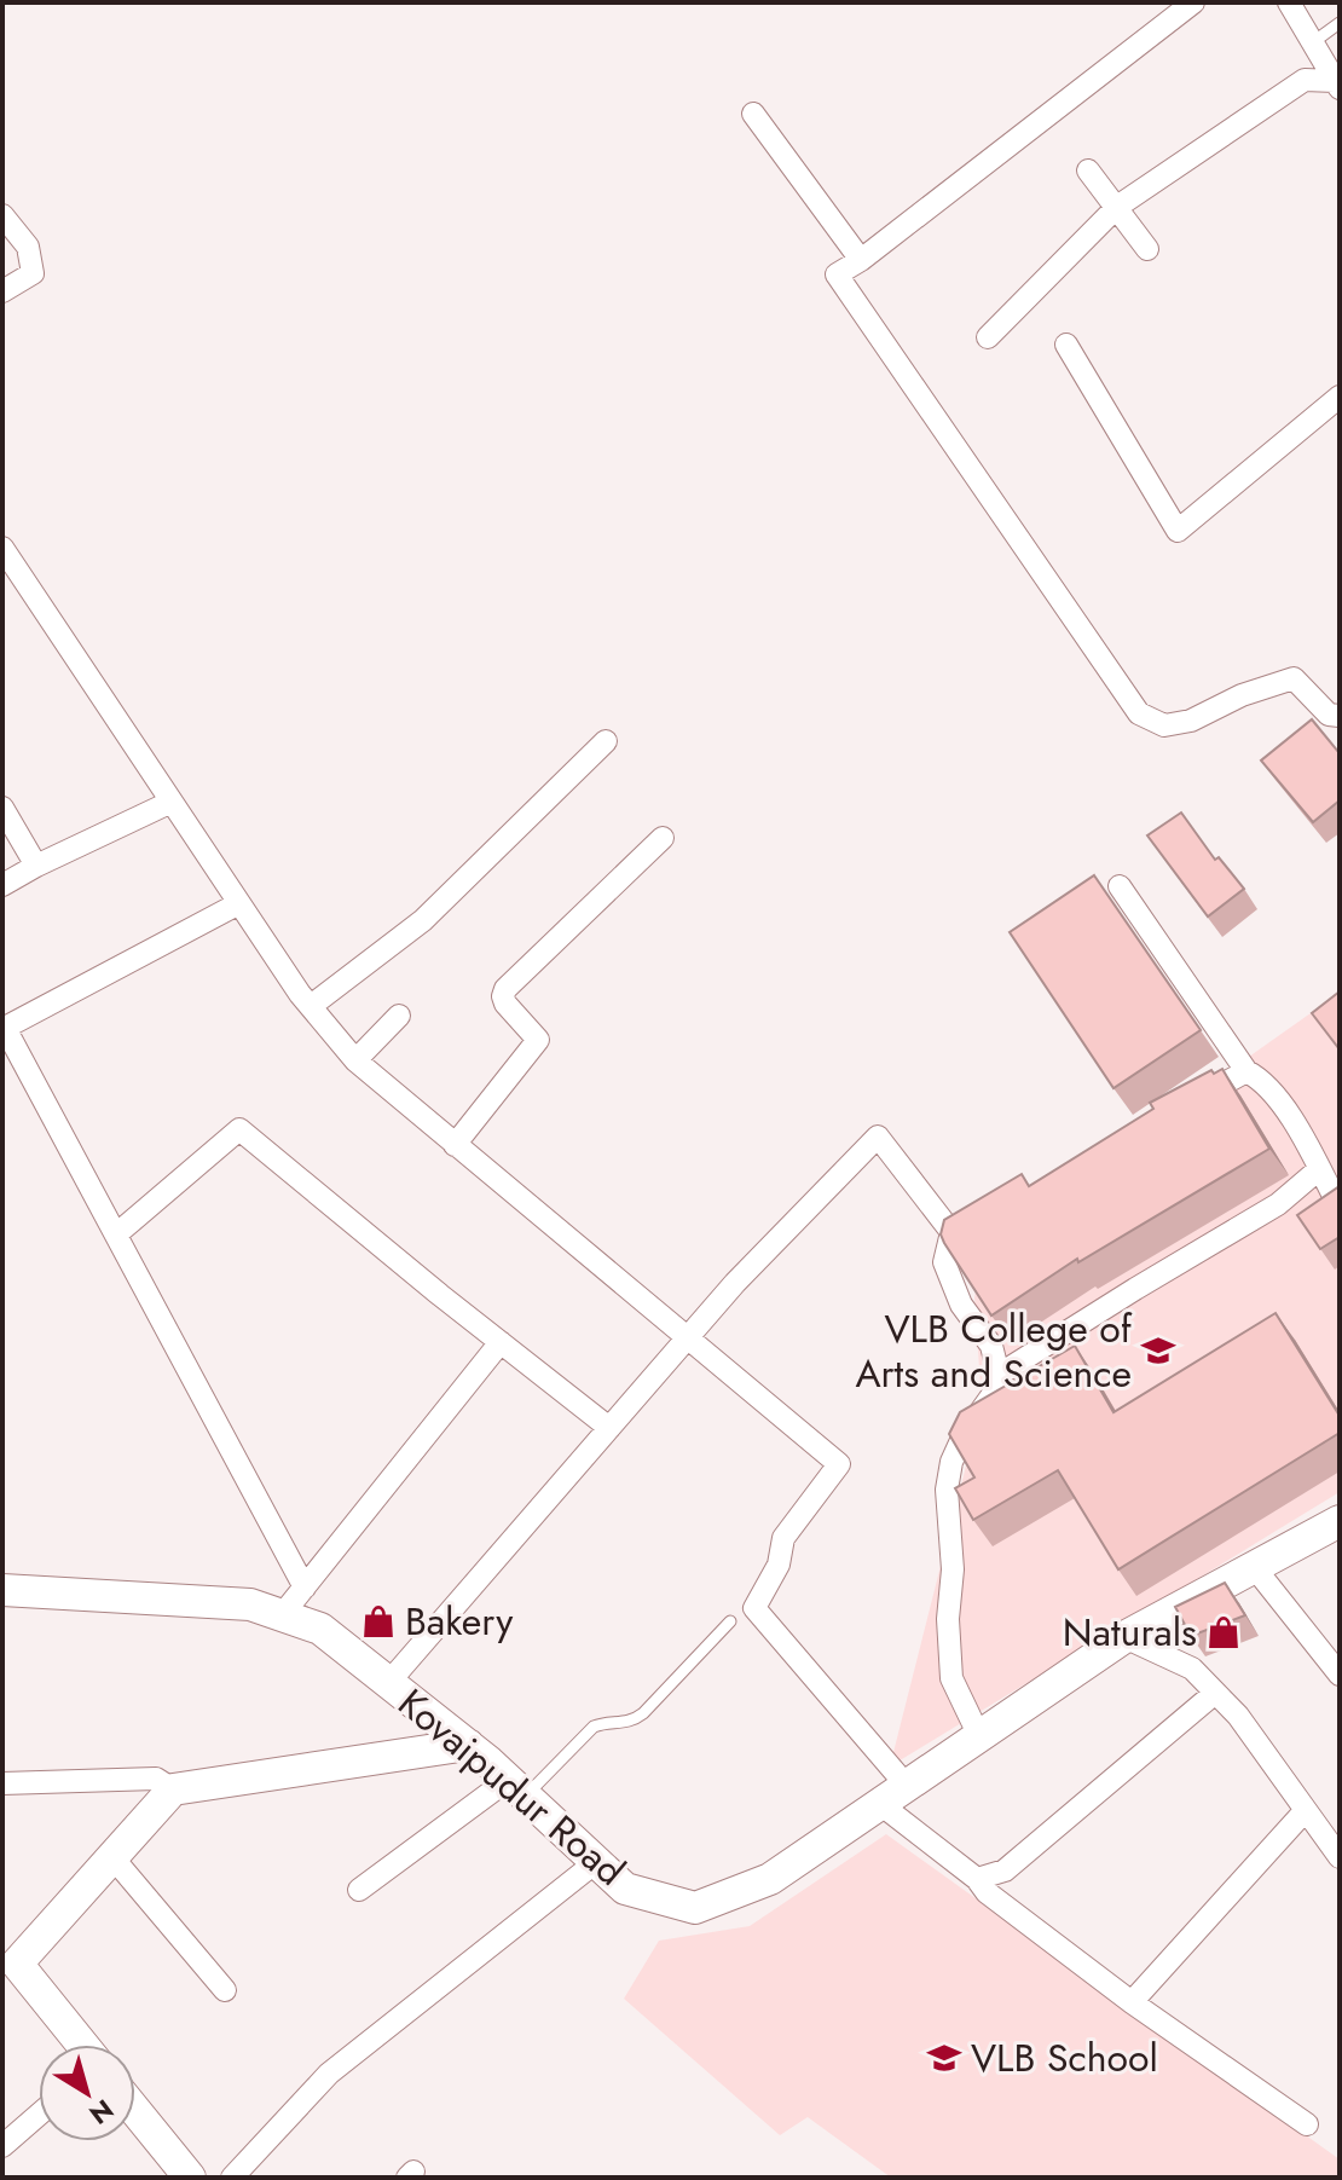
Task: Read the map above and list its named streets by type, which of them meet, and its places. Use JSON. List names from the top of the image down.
{
  "streets": {
    "main road": ["Kovaipudur Road"]
  },
  "places": {
    "school or university": ["VLB College of Arts and Science", "VLB School"],
    "shop": ["Bakery", "Naturals"]
  },
  "north": "bottom right"
}
